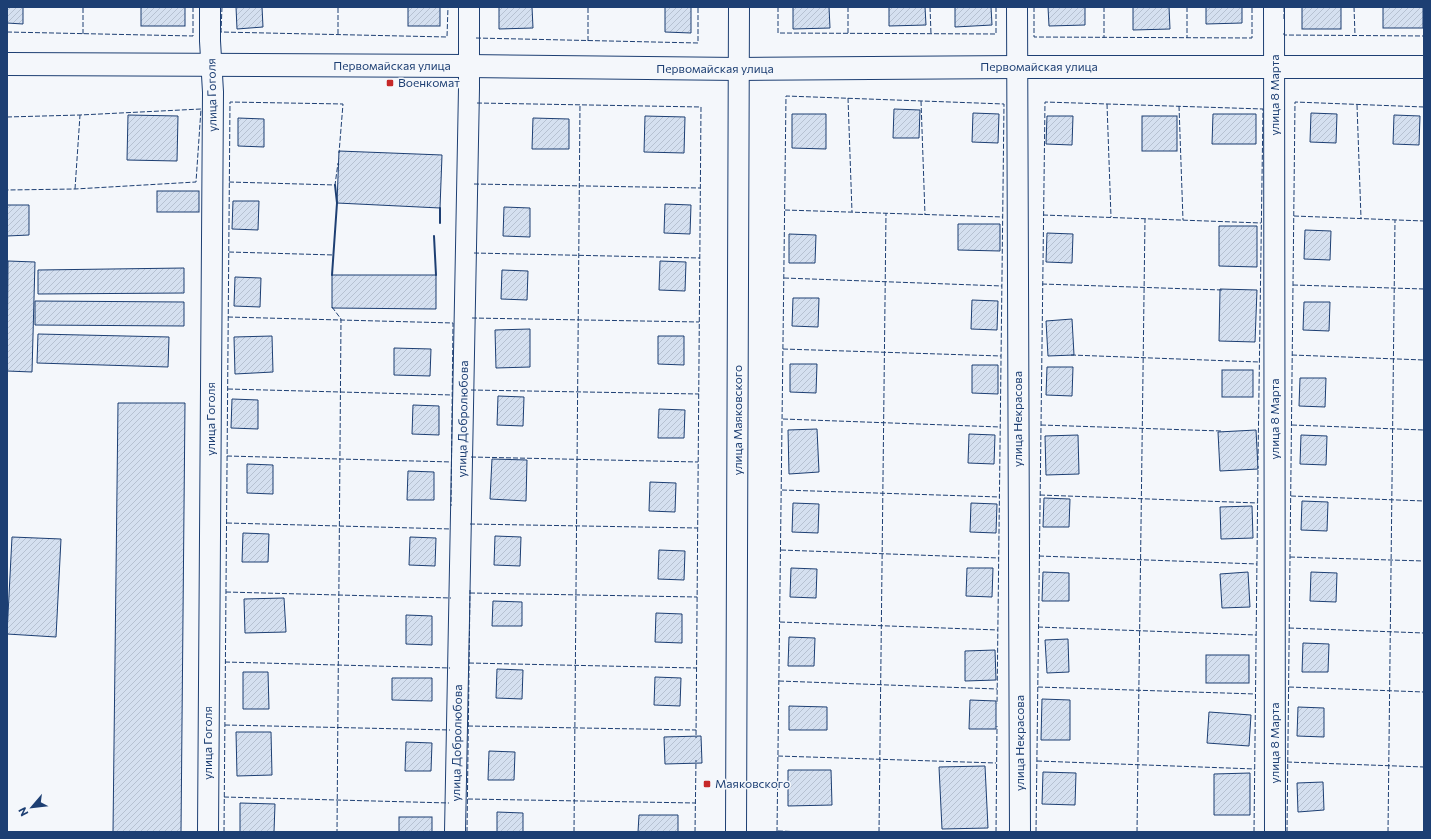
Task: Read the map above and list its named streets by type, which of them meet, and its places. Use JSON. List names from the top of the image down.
{
  "streets": {
    "street": [
      "Первомайская улица",
      "улица Гоголя",
      "улица 8 Марта",
      "улица Добролюбова",
      "улица Некрасова",
      "улица Маяковского"
    ]
  },
  "crossings": [
    ["Первомайская улица", "улица Гоголя"],
    ["Первомайская улица", "улица 8 Марта"],
    ["Первомайская улица", "улица Добролюбова"],
    ["Первомайская улица", "улица Некрасова"],
    ["Первомайская улица", "улица Маяковского"]
  ],
  "places": {
    "transit": ["Военкомат", "Маяковского"]
  },
  "north": "bottom left"
}
